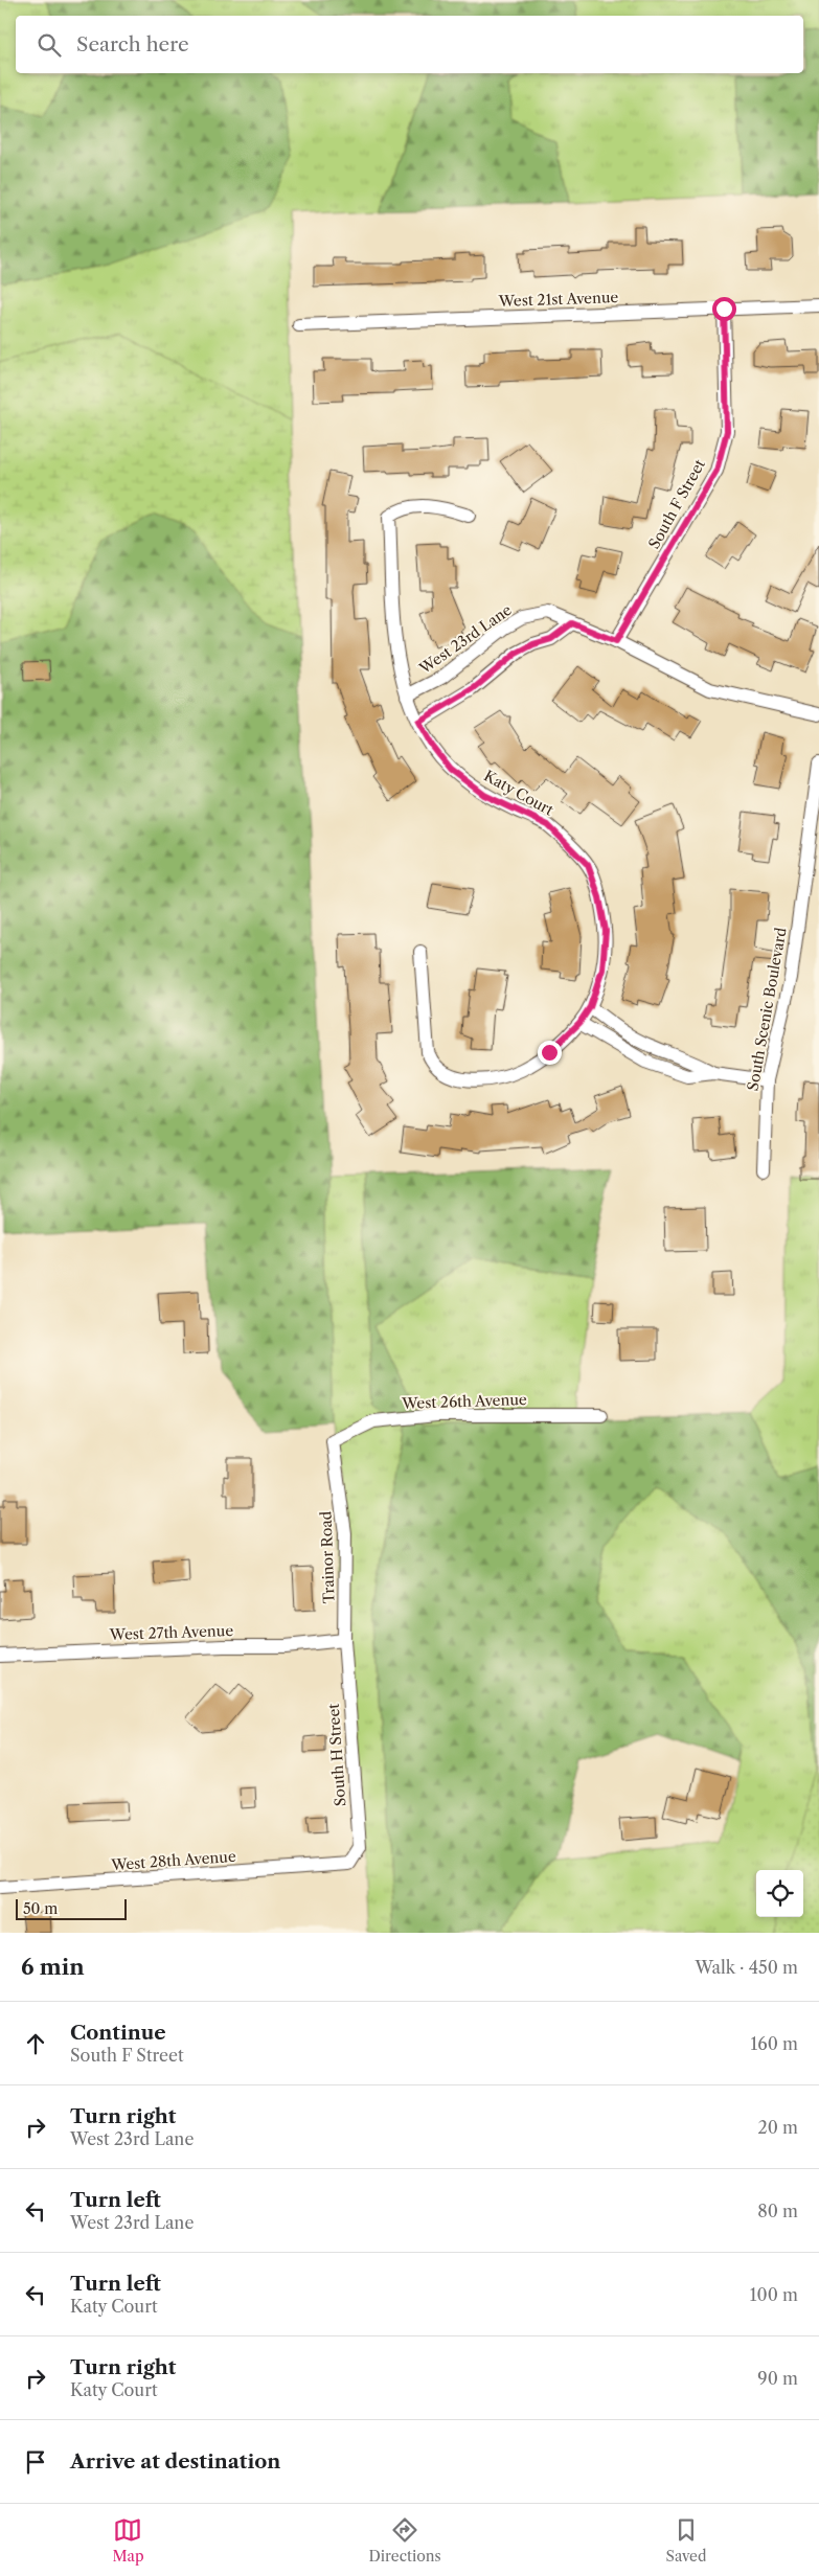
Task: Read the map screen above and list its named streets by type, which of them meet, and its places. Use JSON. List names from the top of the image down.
{
  "streets": {
    "street": [
      "West 21st Avenue",
      "South F Street",
      "West 23rd Lane",
      "Katy Court",
      "South Scenic Boulevard",
      "West 26th Avenue",
      "Trainor Road",
      "West 27th Avenue",
      "South H Street",
      "West 28th Avenue"
    ]
  },
  "crossings": [
    ["West 21st Avenue", "South F Street"],
    ["South F Street", "West 23rd Lane"],
    ["West 23rd Lane", "Katy Court"],
    ["West 26th Avenue", "Trainor Road"],
    ["Trainor Road", "West 27th Avenue"],
    ["Trainor Road", "South H Street"],
    ["West 27th Avenue", "South H Street"],
    ["South H Street", "West 28th Avenue"]
  ],
  "scale_bar": "50 m",
  "page": {
    "search": "Search here",
    "scale": "50 m",
    "heading": ["6 min", "Walk · 450 m"],
    "list": [
      ["Continue", "South F Street", "160 m"],
      ["Turn right", "West 23rd Lane", "20 m"],
      ["Turn left", "West 23rd Lane", "80 m"],
      ["Turn left", "Katy Court", "100 m"],
      ["Turn right", "Katy Court", "90 m"],
      "Arrive at destination"
    ],
    "nav": ["Map", "Directions", "Saved"]
  }
}
